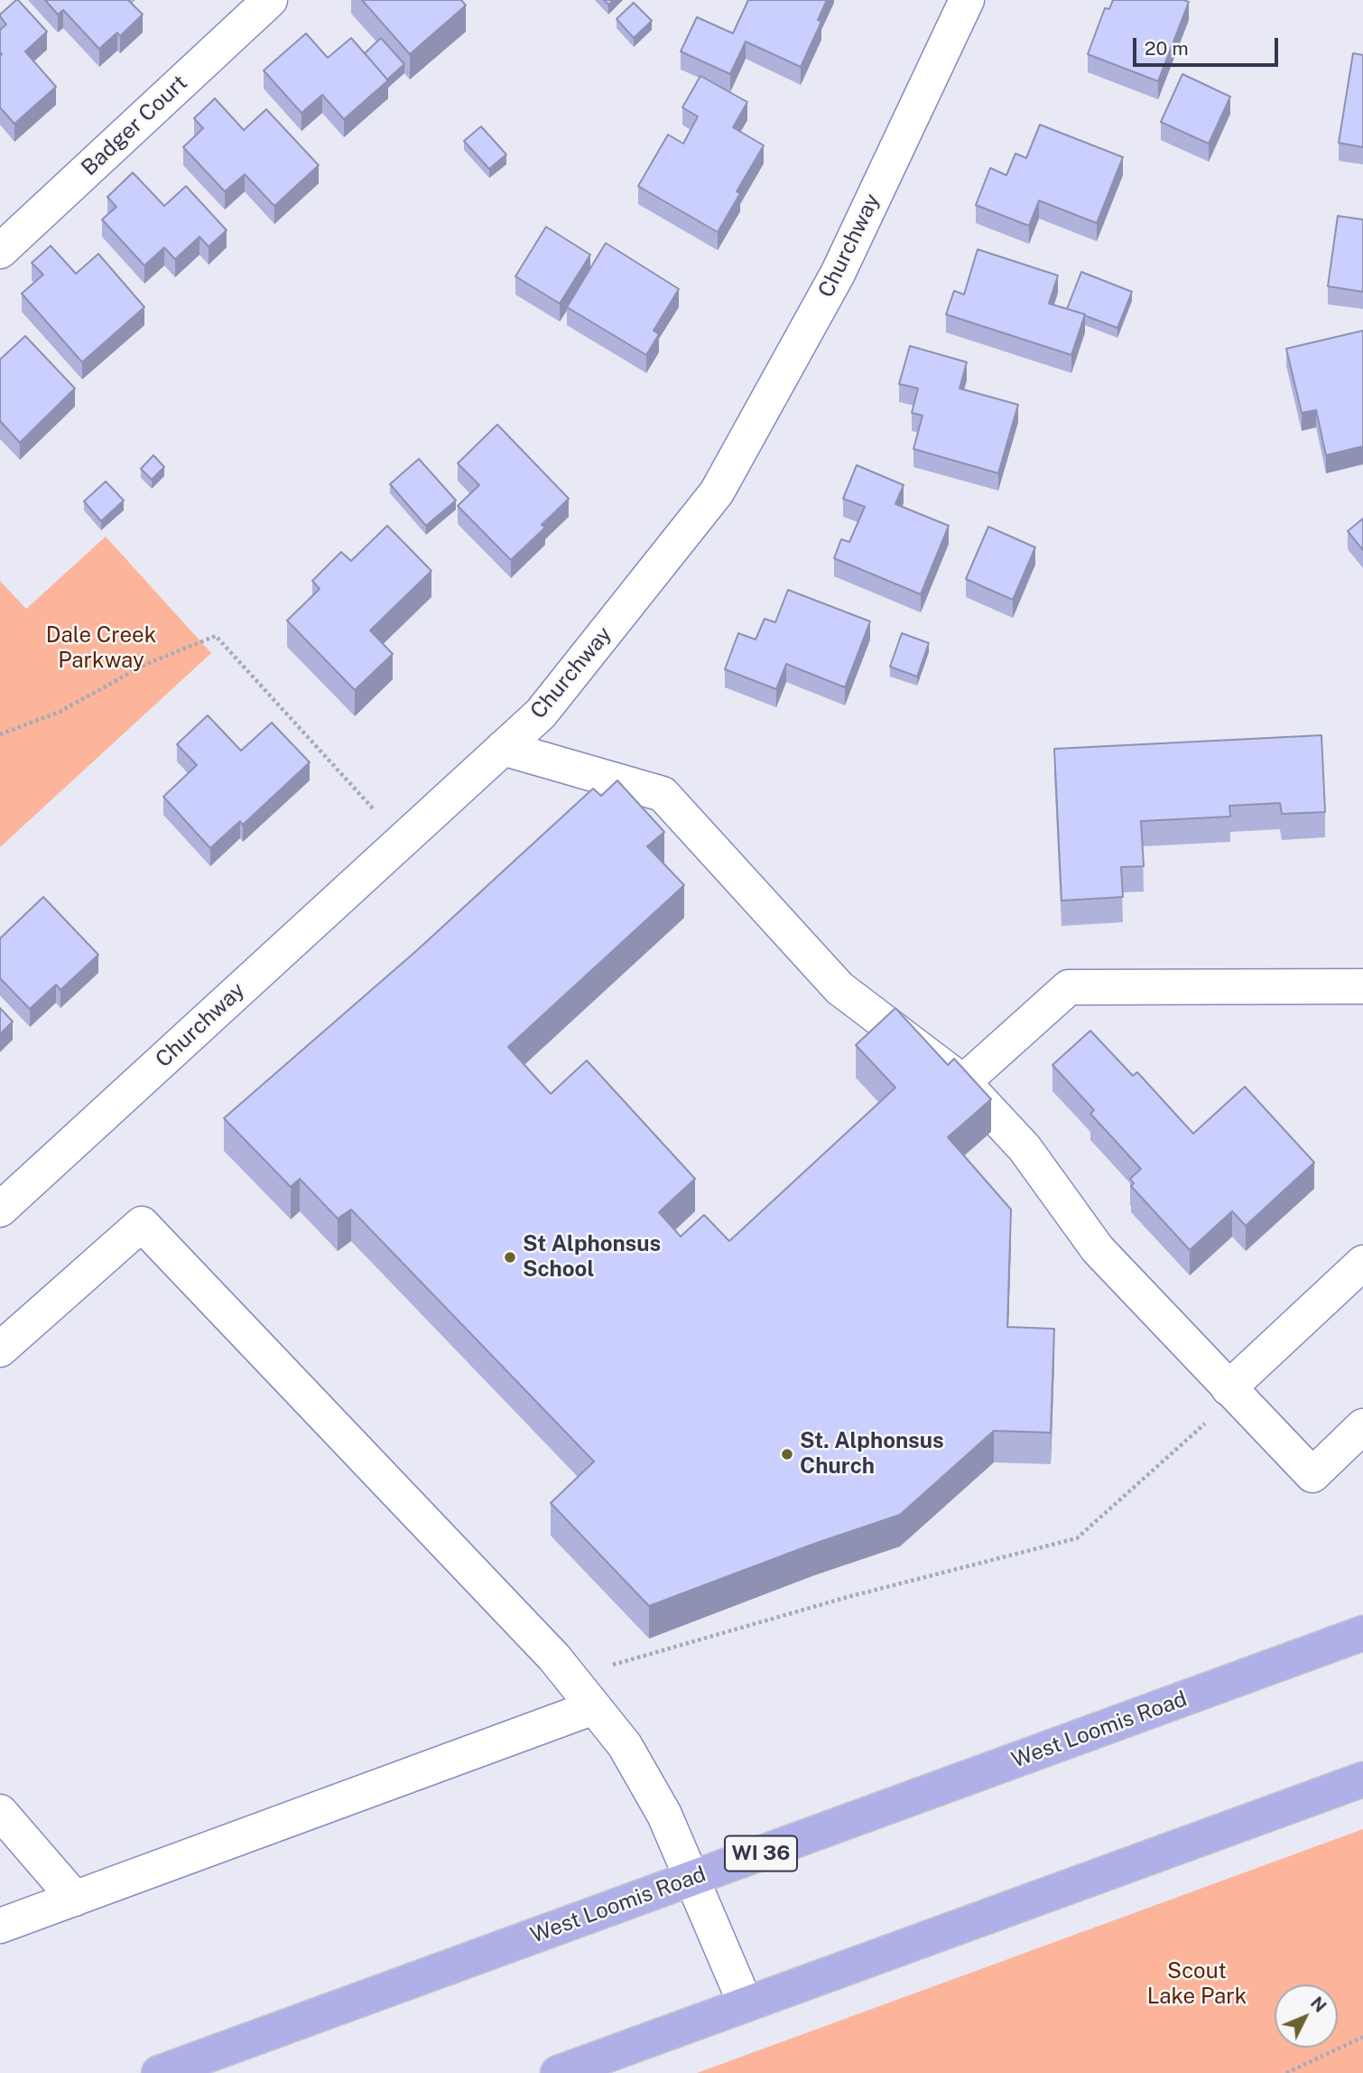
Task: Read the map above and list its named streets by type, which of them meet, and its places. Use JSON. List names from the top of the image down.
{
  "streets": {
    "main road": ["West Loomis Road", "WI 36"],
    "street": ["Badger Court", "Churchway"]
  },
  "parks": ["Dale Creek Parkway", "Scout Lake Park"],
  "places": ["St Alphonsus School", "St. Alphonsus Church"],
  "scale_bar": "20 m",
  "north": "top right"
}
